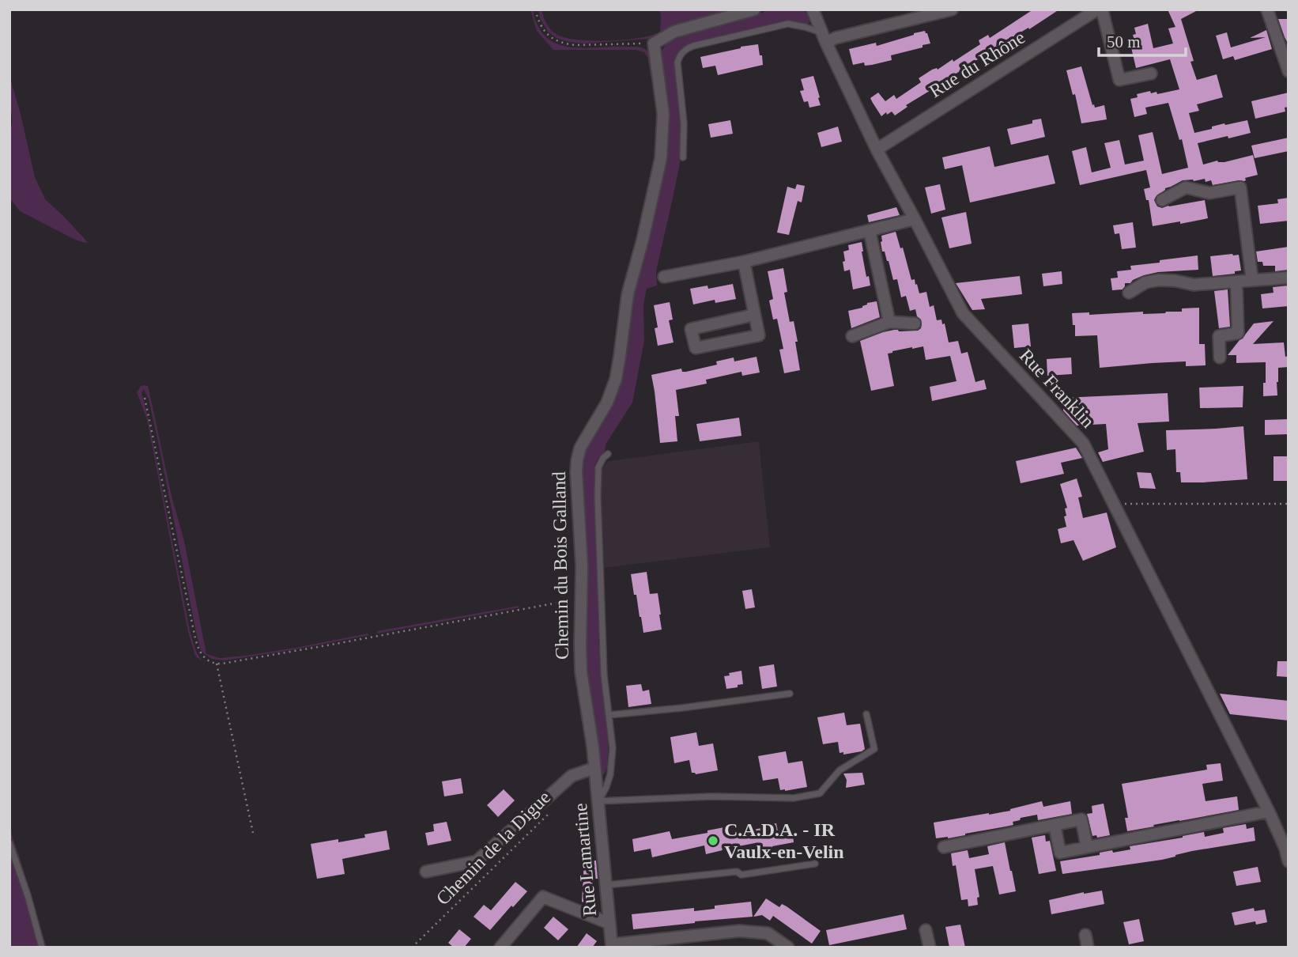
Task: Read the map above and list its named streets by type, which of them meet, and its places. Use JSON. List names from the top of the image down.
{
  "streets": {
    "street": [
      "Rue du Rhône",
      "Rue Franklin",
      "Chemin du Bois Galland",
      "Rue Lamartine"
    ],
    "path": ["Chemin de la Digue"]
  },
  "crossings": [
    ["Rue du Rhône", "Rue Franklin"],
    ["Chemin du Bois Galland", "Rue Lamartine"]
  ],
  "places": ["C.A.D.A. - IR Vaulx-en-Velin"],
  "scale_bar": "50 m"
}
